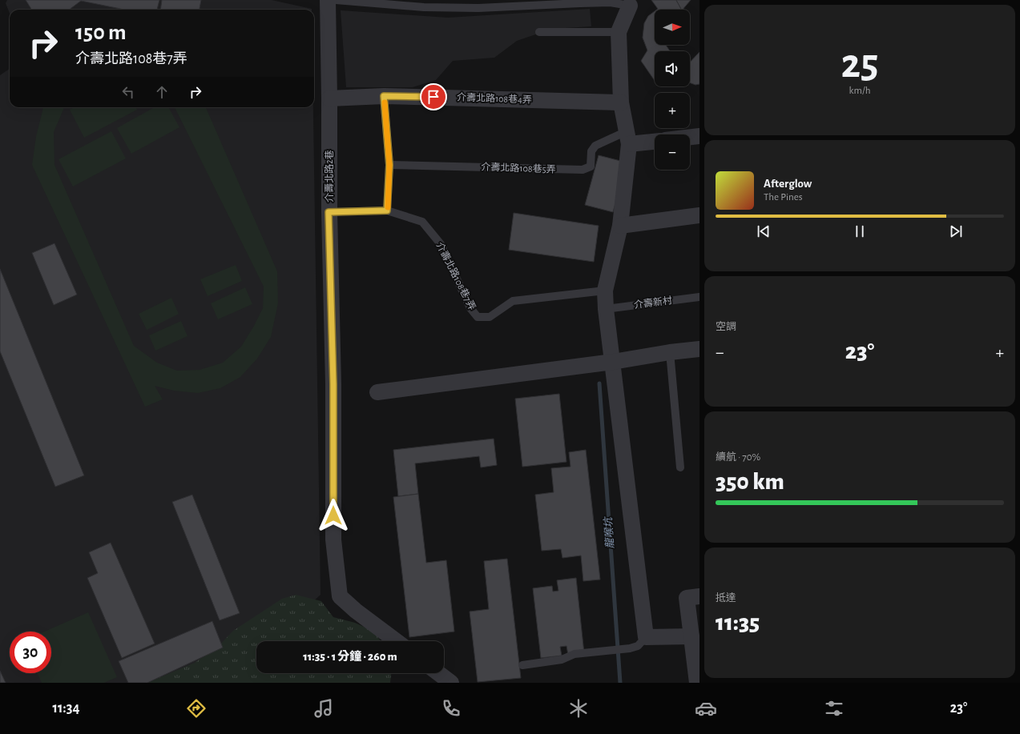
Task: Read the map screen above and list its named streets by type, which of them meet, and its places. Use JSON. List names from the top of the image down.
{
  "streets": {
    "street": ["介壽北路108巷4弄", "介壽北路2巷"],
    "lane": ["介壽北路108巷5弄", "介壽北路108巷7弄", "介壽新村"]
  },
  "crossings": [
    ["介壽北路108巷4弄", "介壽北路2巷"],
    ["介壽北路2巷", "介壽北路108巷7弄"]
  ],
  "water": ["龍喉坑"],
  "north": "right",
  "page": {
    "tile": [
      ["25", "km/h"],
      "空調",
      ["續航 · 70%", "350 km"],
      ["抵達", "11:35"]
    ],
    "map_buttons": ["+", "−"],
    "turn": ["150 m", "介壽北路108巷7弄"],
    "song": ["Afterglow", "The Pines"],
    "heat": ["−", "23°", "+"],
    "limit": "30",
    "trip": "11:35 · 1 分鐘 · 260 m",
    "tabs": ["11:34", "23°"]
  }
}
